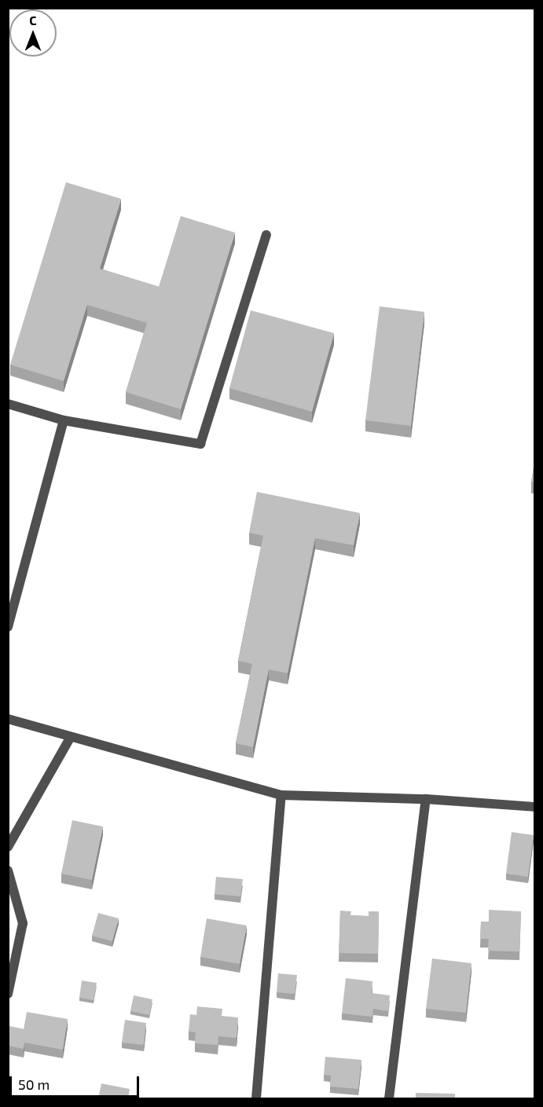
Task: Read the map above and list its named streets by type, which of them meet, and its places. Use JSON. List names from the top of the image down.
{
  "scale_bar": "50 m",
  "north": "top"
}
